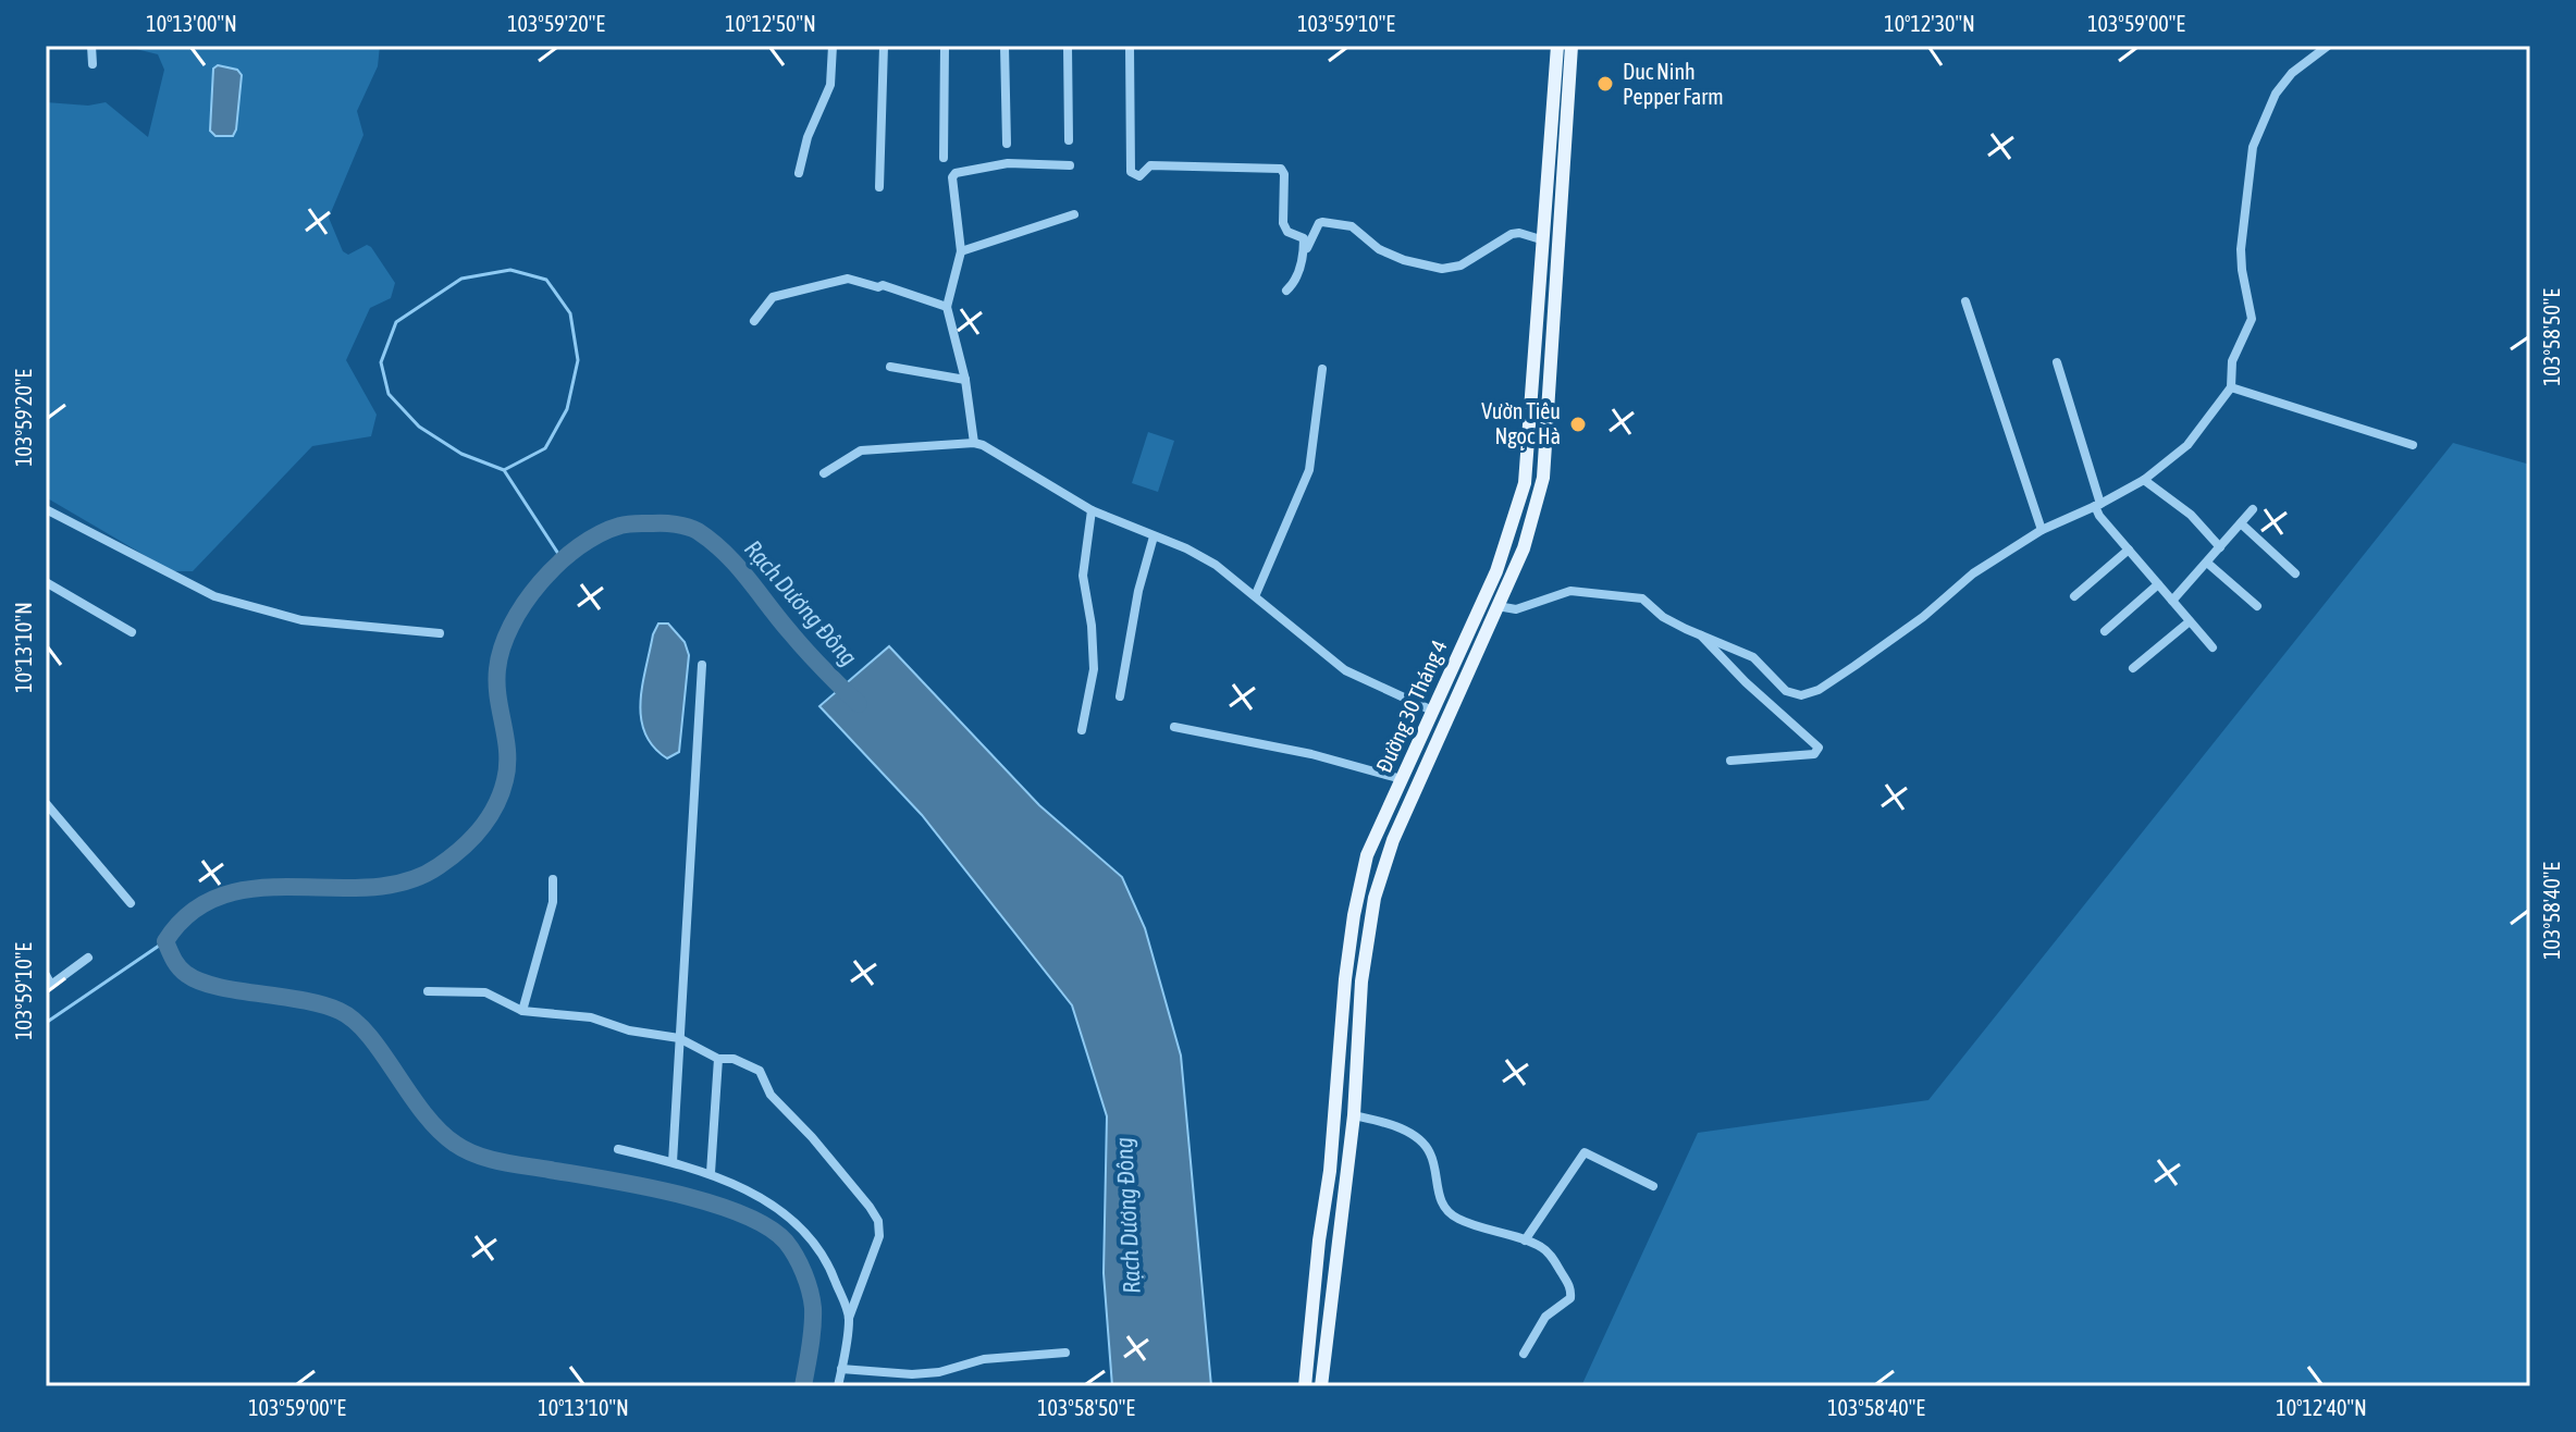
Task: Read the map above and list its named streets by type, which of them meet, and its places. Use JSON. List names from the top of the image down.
{
  "streets": {
    "main road": ["Đường 30 Tháng 4"]
  },
  "water": ["Rạch Dương Đông"],
  "places": ["Duc Ninh Pepper Farm", "Vườn Tiêu Ngọc Hà"],
  "coordinates": [
    "10°13'00\"N",
    "103°59'20\"E",
    "10°12'50\"N",
    "103°59'10\"E",
    "10°12'30\"N",
    "103°59'00\"E",
    "103°58'50\"E",
    "10°13'10\"N",
    "103°58'40\"E",
    "10°12'40\"N"
  ]
}
